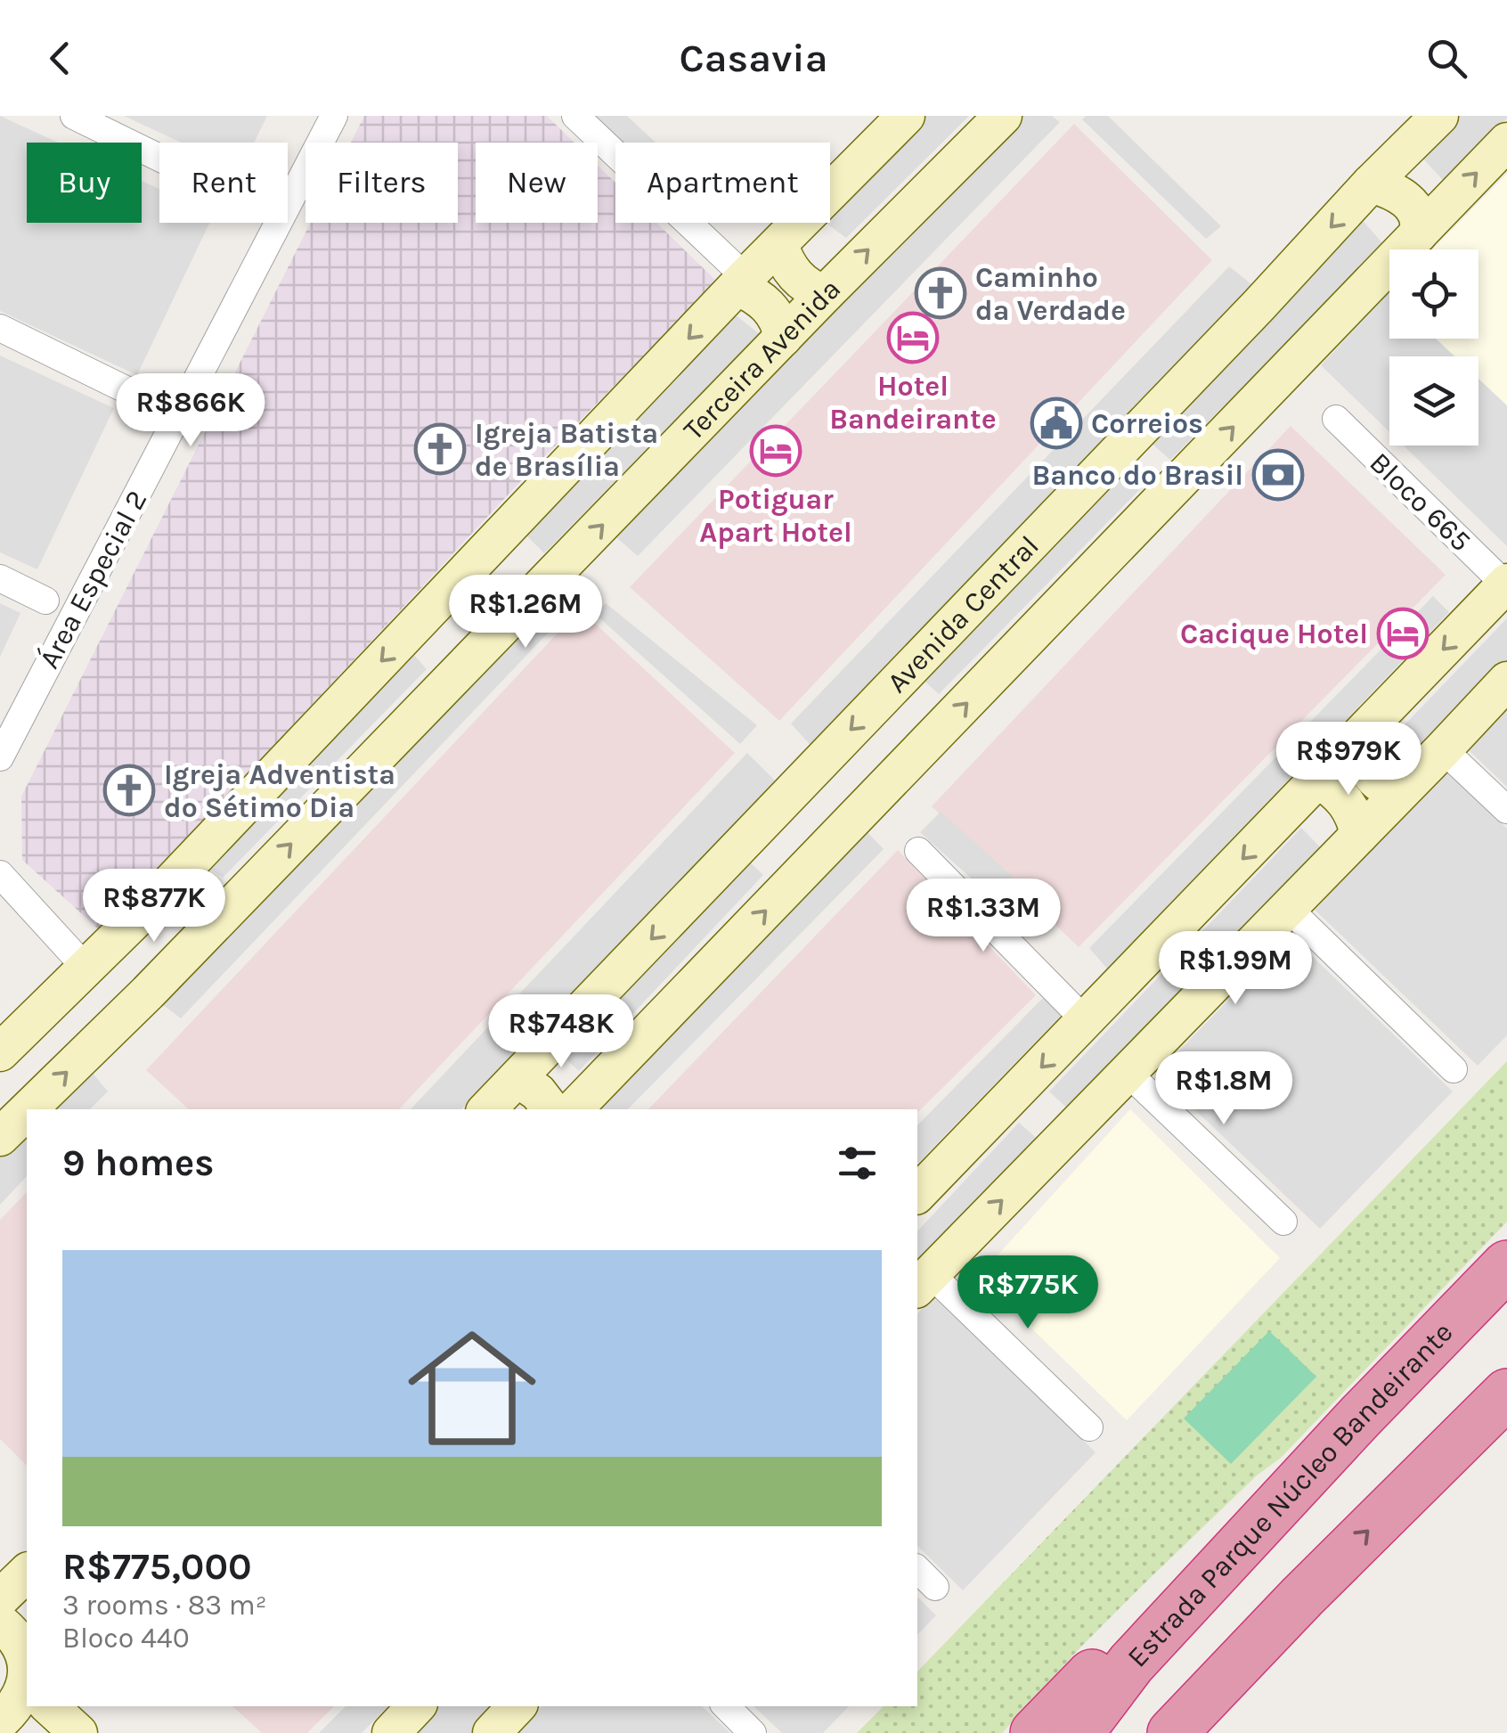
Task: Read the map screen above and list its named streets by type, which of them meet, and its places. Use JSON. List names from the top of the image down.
{
  "streets": {
    "highway": ["Estrada Parque Núcleo Bandeirante"],
    "street": [
      "Terceira Avenida",
      "Bloco 665",
      "Área Especial 2",
      "Avenida Central"
    ]
  },
  "places": {
    "church": ["Caminho da Verdade", "Igreja Batista de Brasília", "Igreja Adventista do Sétimo Dia"],
    "hotel": ["Hotel Bandeirante", "Potiguar Apart Hotel", "Cacique Hotel"],
    "public building": ["Correios"],
    "bank": ["Banco do Brasil"]
  },
  "page": {
    "header": "Casavia",
    "chip": [
      "Buy",
      "Rent",
      "Filters",
      "New",
      "Apartment"
    ],
    "price": [
      "R$866K",
      "R$1.26M",
      "R$979K",
      "R$877K",
      "R$1.33M",
      "R$1.99M",
      "R$748K",
      "R$1.8M",
      "R$775K"
    ],
    "heading": "9 homes",
    "list": [
      {
        "name": "R$775,000",
        "note": "3 rooms · 83 m² · Bloco 440"
      }
    ]
  }
}
